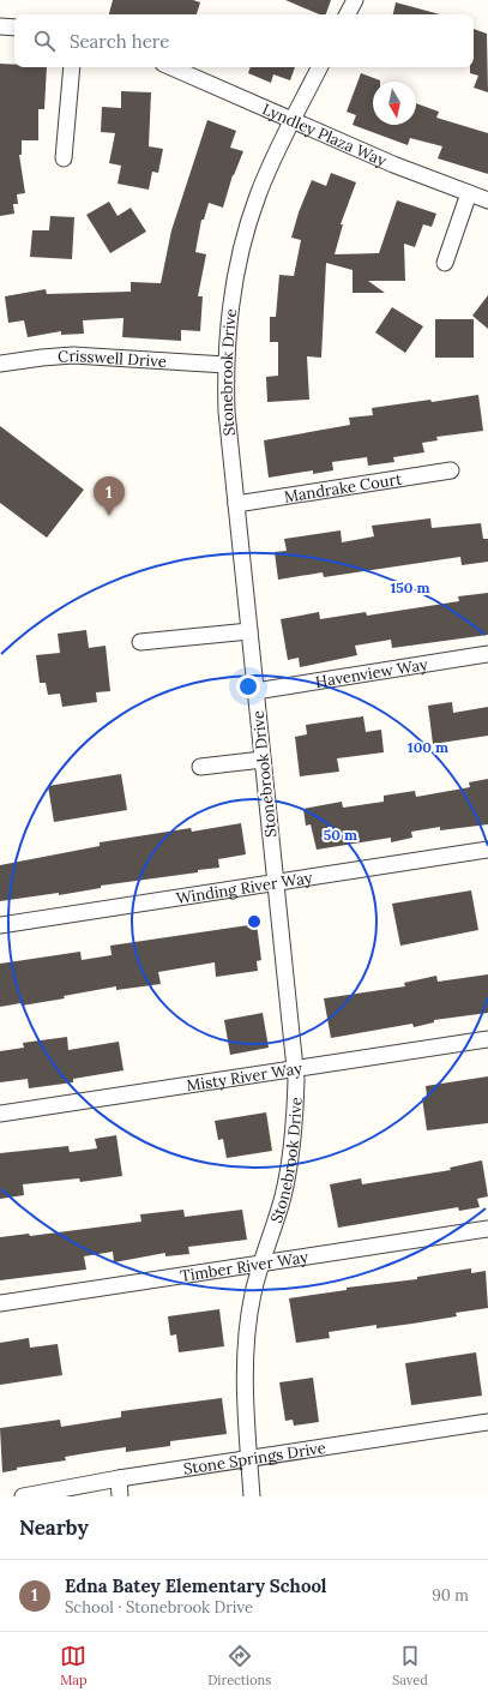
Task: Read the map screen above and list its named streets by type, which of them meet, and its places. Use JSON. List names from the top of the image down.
{
  "streets": {
    "street": [
      "Lyndley Plaza Way",
      "Crisswell Drive",
      "Stonebrook Drive",
      "Mandrake Court",
      "Havenview Way",
      "Winding River Way",
      "Misty River Way",
      "Timber River Way",
      "Stone Springs Drive"
    ]
  },
  "crossings": [
    ["Lyndley Plaza Way", "Stonebrook Drive"],
    ["Crisswell Drive", "Stonebrook Drive"],
    ["Stonebrook Drive", "Mandrake Court"],
    ["Stonebrook Drive", "Havenview Way"],
    ["Stonebrook Drive", "Winding River Way"],
    ["Stonebrook Drive", "Misty River Way"],
    ["Stonebrook Drive", "Timber River Way"],
    ["Stonebrook Drive", "Stone Springs Drive"]
  ],
  "north": "bottom",
  "page": {
    "search": "Search here",
    "pins": "1",
    "heading": "Nearby",
    "list": [
      {
        "mark": "1",
        "name": "Edna Batey Elementary School",
        "note": "School · Stonebrook Drive",
        "value": "90 m"
      }
    ],
    "nav": ["Map", "Directions", "Saved"]
  },
  "rings": ["150 m", "100 m", "50 m"]
}
